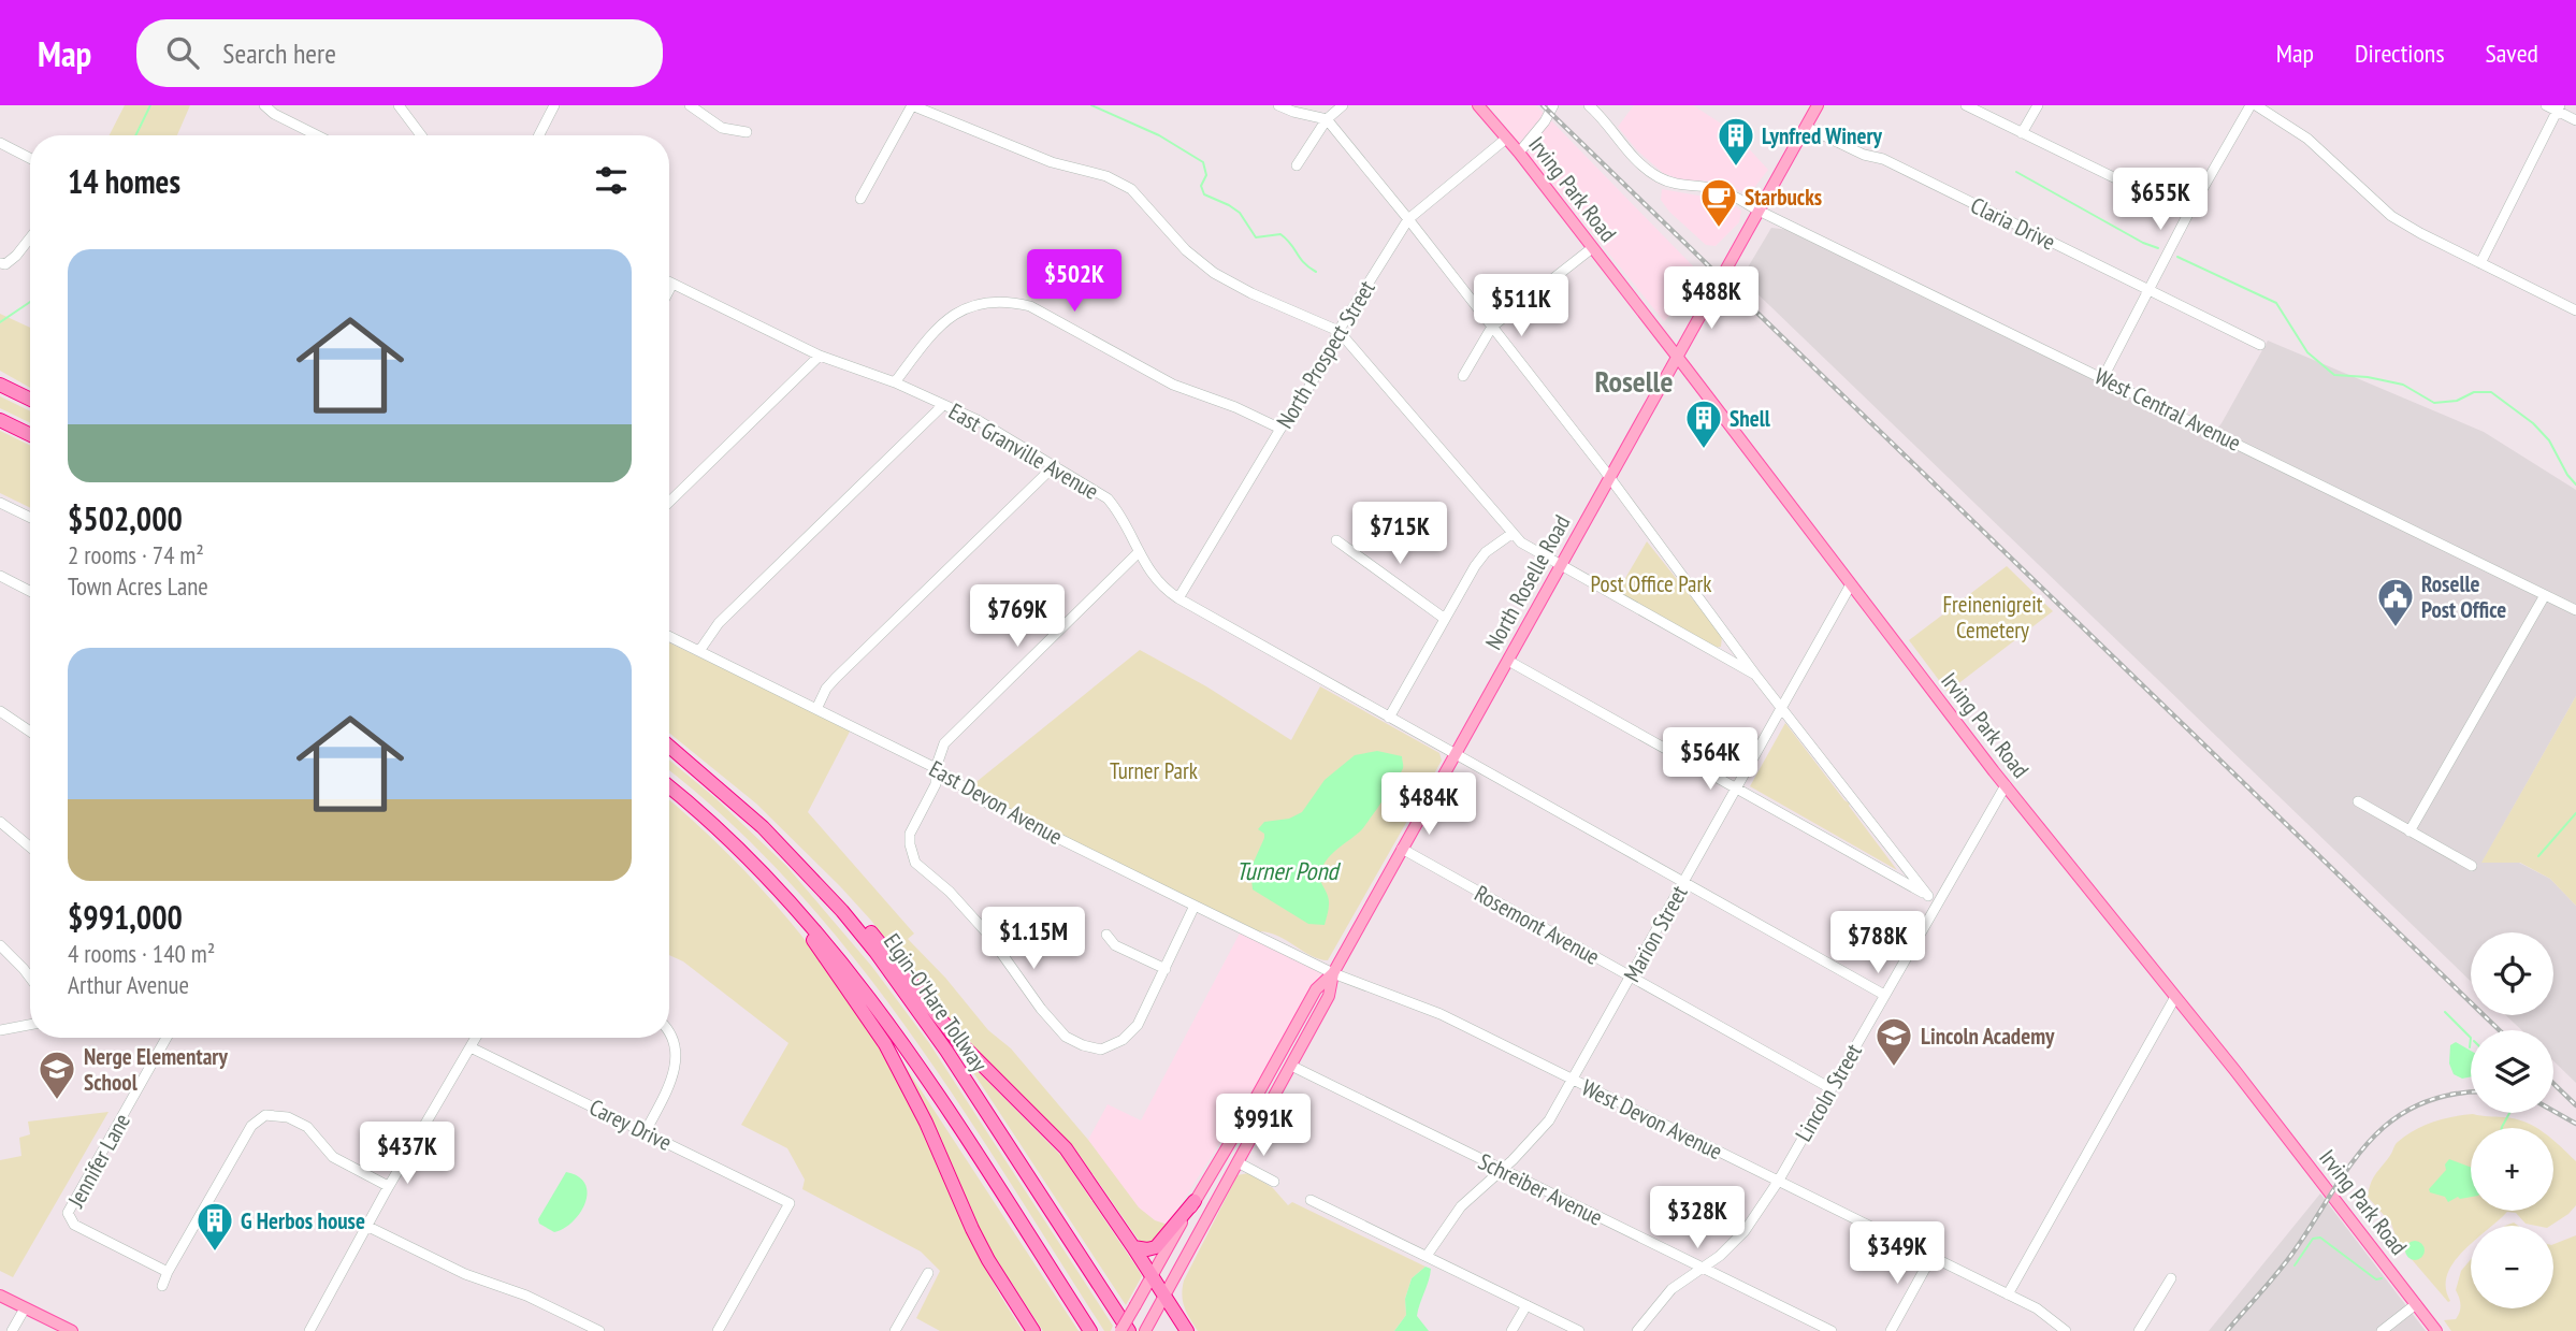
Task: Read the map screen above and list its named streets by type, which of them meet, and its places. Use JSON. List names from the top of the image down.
{
  "streets": {
    "highway": ["Elgin-O'Hare Tollway"],
    "main road": ["Irving Park Road", "North Roselle Road"],
    "street": [
      "Claria Drive",
      "North Prospect Street",
      "West Central Avenue",
      "East Granville Avenue",
      "East Devon Avenue",
      "Rosemont Avenue",
      "Marion Street",
      "Lincoln Street",
      "West Devon Avenue",
      "Carey Drive",
      "Jennifer Lane",
      "Schreiber Avenue"
    ]
  },
  "crossings": [
    ["Irving Park Road", "North Prospect Street"],
    ["Irving Park Road", "North Roselle Road"],
    ["Irving Park Road", "Marion Street"],
    ["Irving Park Road", "Lincoln Street"],
    ["Claria Drive", "North Roselle Road"],
    ["North Prospect Street", "East Granville Avenue"],
    ["West Central Avenue", "North Roselle Road"],
    ["East Granville Avenue", "North Roselle Road"],
    ["East Granville Avenue", "Marion Street"],
    ["East Granville Avenue", "Lincoln Street"],
    ["North Roselle Road", "East Devon Avenue"],
    ["North Roselle Road", "Rosemont Avenue"],
    ["North Roselle Road", "West Devon Avenue"],
    ["North Roselle Road", "Schreiber Avenue"],
    ["East Devon Avenue", "West Devon Avenue"],
    ["Rosemont Avenue", "Marion Street"],
    ["Rosemont Avenue", "Lincoln Street"],
    ["Marion Street", "West Devon Avenue"],
    ["Marion Street", "Schreiber Avenue"],
    ["Lincoln Street", "West Devon Avenue"],
    ["Lincoln Street", "Schreiber Avenue"]
  ],
  "districts": ["Roselle"],
  "water": ["Turner Pond"],
  "parks": ["Post Office Park", "Freinenigreit Cemetery", "Turner Park"],
  "places": {
    "building": ["Lynfred Winery", "Shell", "G Herbos house"],
    "cafe": ["Starbucks"],
    "public building": ["Roselle Post Office"],
    "school or university": ["Lincoln Academy", "Nerge Elementary School"]
  },
  "page": {
    "header": "Map",
    "search": "Search here",
    "nav": ["Map", "Directions", "Saved"],
    "heading": "14 homes",
    "price": [
      "$655K",
      "$502K",
      "$488K",
      "$511K",
      "$715K",
      "$769K",
      "$564K",
      "$484K",
      "$1.15M",
      "$788K",
      "$991K",
      "$437K",
      "$328K",
      "$349K"
    ],
    "list": [
      {
        "name": "$502,000",
        "note": "2 rooms · 74 m² · Town Acres Lane"
      },
      {
        "name": "$991,000",
        "note": "4 rooms · 140 m² · Arthur Avenue"
      }
    ],
    "map_buttons": ["+", "−"]
  }
}
